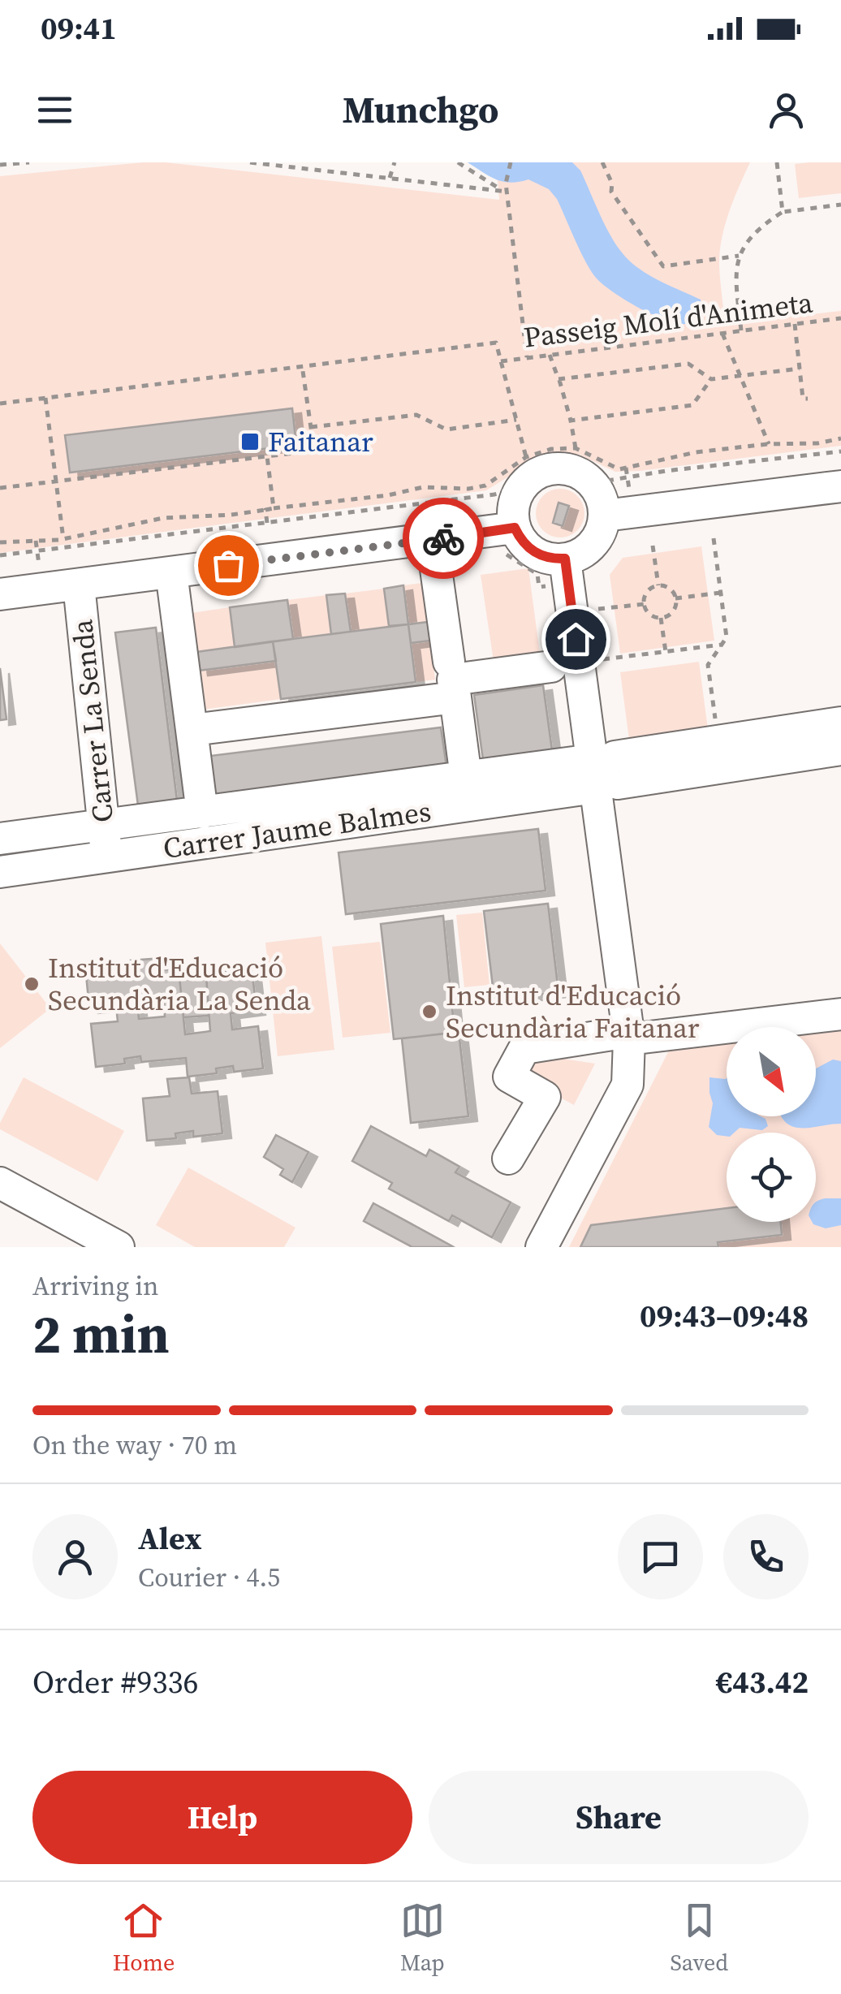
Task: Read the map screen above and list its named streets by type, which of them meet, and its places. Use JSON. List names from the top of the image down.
{
  "streets": {
    "street": ["Carrer La Senda", "Carrer Jaume Balmes"],
    "path": ["Passeig Molí d'Animeta"]
  },
  "crossings": [
    ["Carrer La Senda", "Carrer Jaume Balmes"]
  ],
  "places": {
    "transit": ["Faitanar"],
    "other": ["Institut d'Educació Secundària La Senda", "Institut d'Educació Secundària Faitanar"]
  },
  "north": "bottom right",
  "page": {
    "status": "09:41",
    "header": "Munchgo",
    "heading": ["2 min", "Arriving in", "09:43–09:48"],
    "panel": [
      "Alex",
      "Courier · 4.5",
      "Order #9336",
      "€43.42"
    ],
    "bar": "On the way · 70 m",
    "buttons": ["Help", "Share"],
    "tabs": ["Home", "Map", "Saved"]
  }
}
